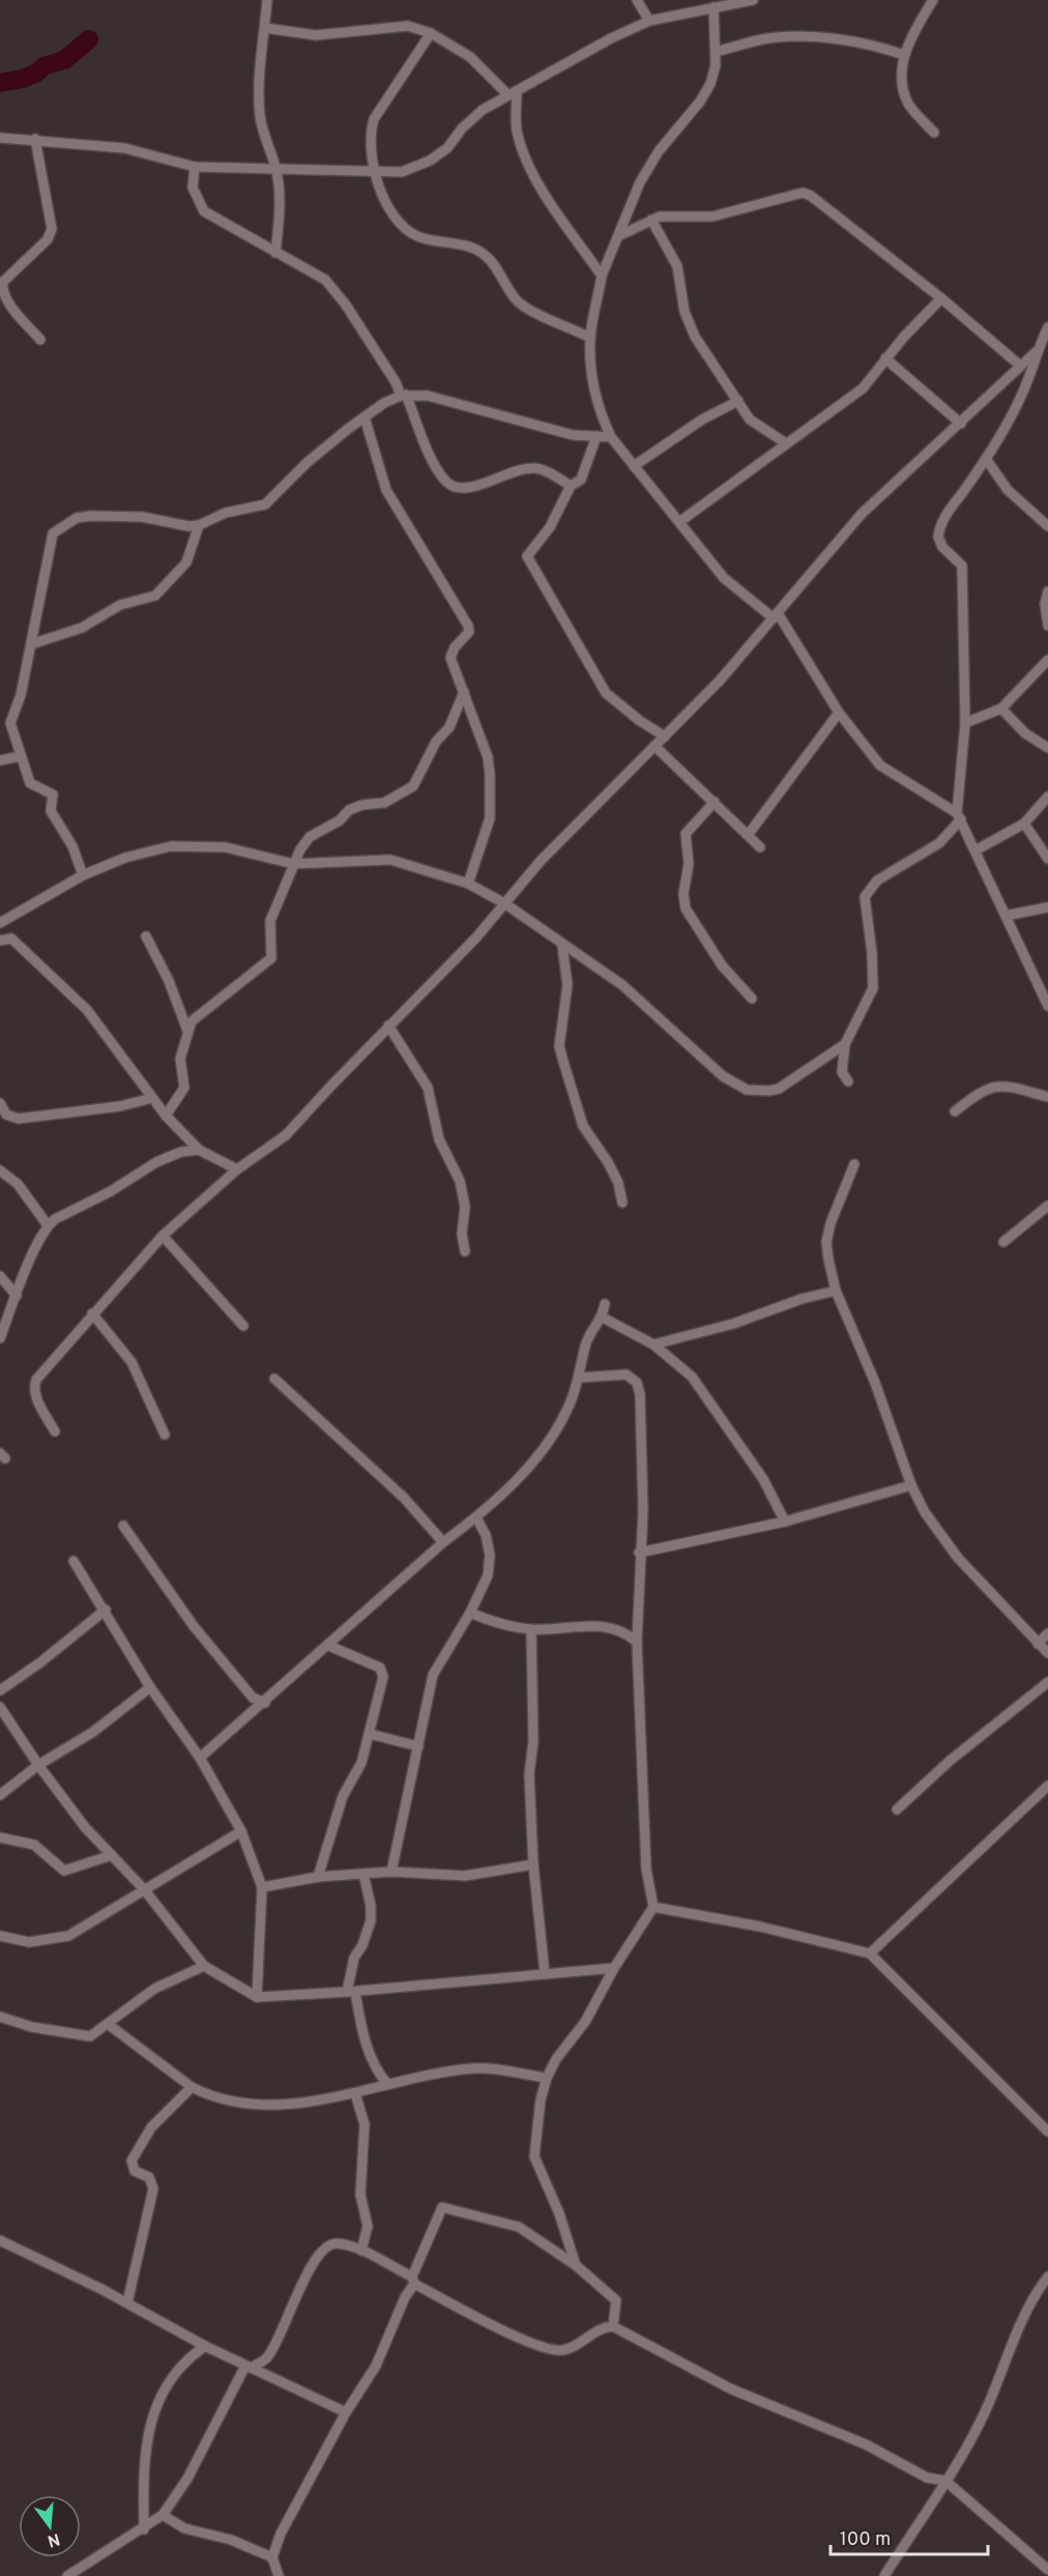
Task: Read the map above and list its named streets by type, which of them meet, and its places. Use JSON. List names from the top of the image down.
{
  "scale_bar": "100 m",
  "north": "bottom"
}
